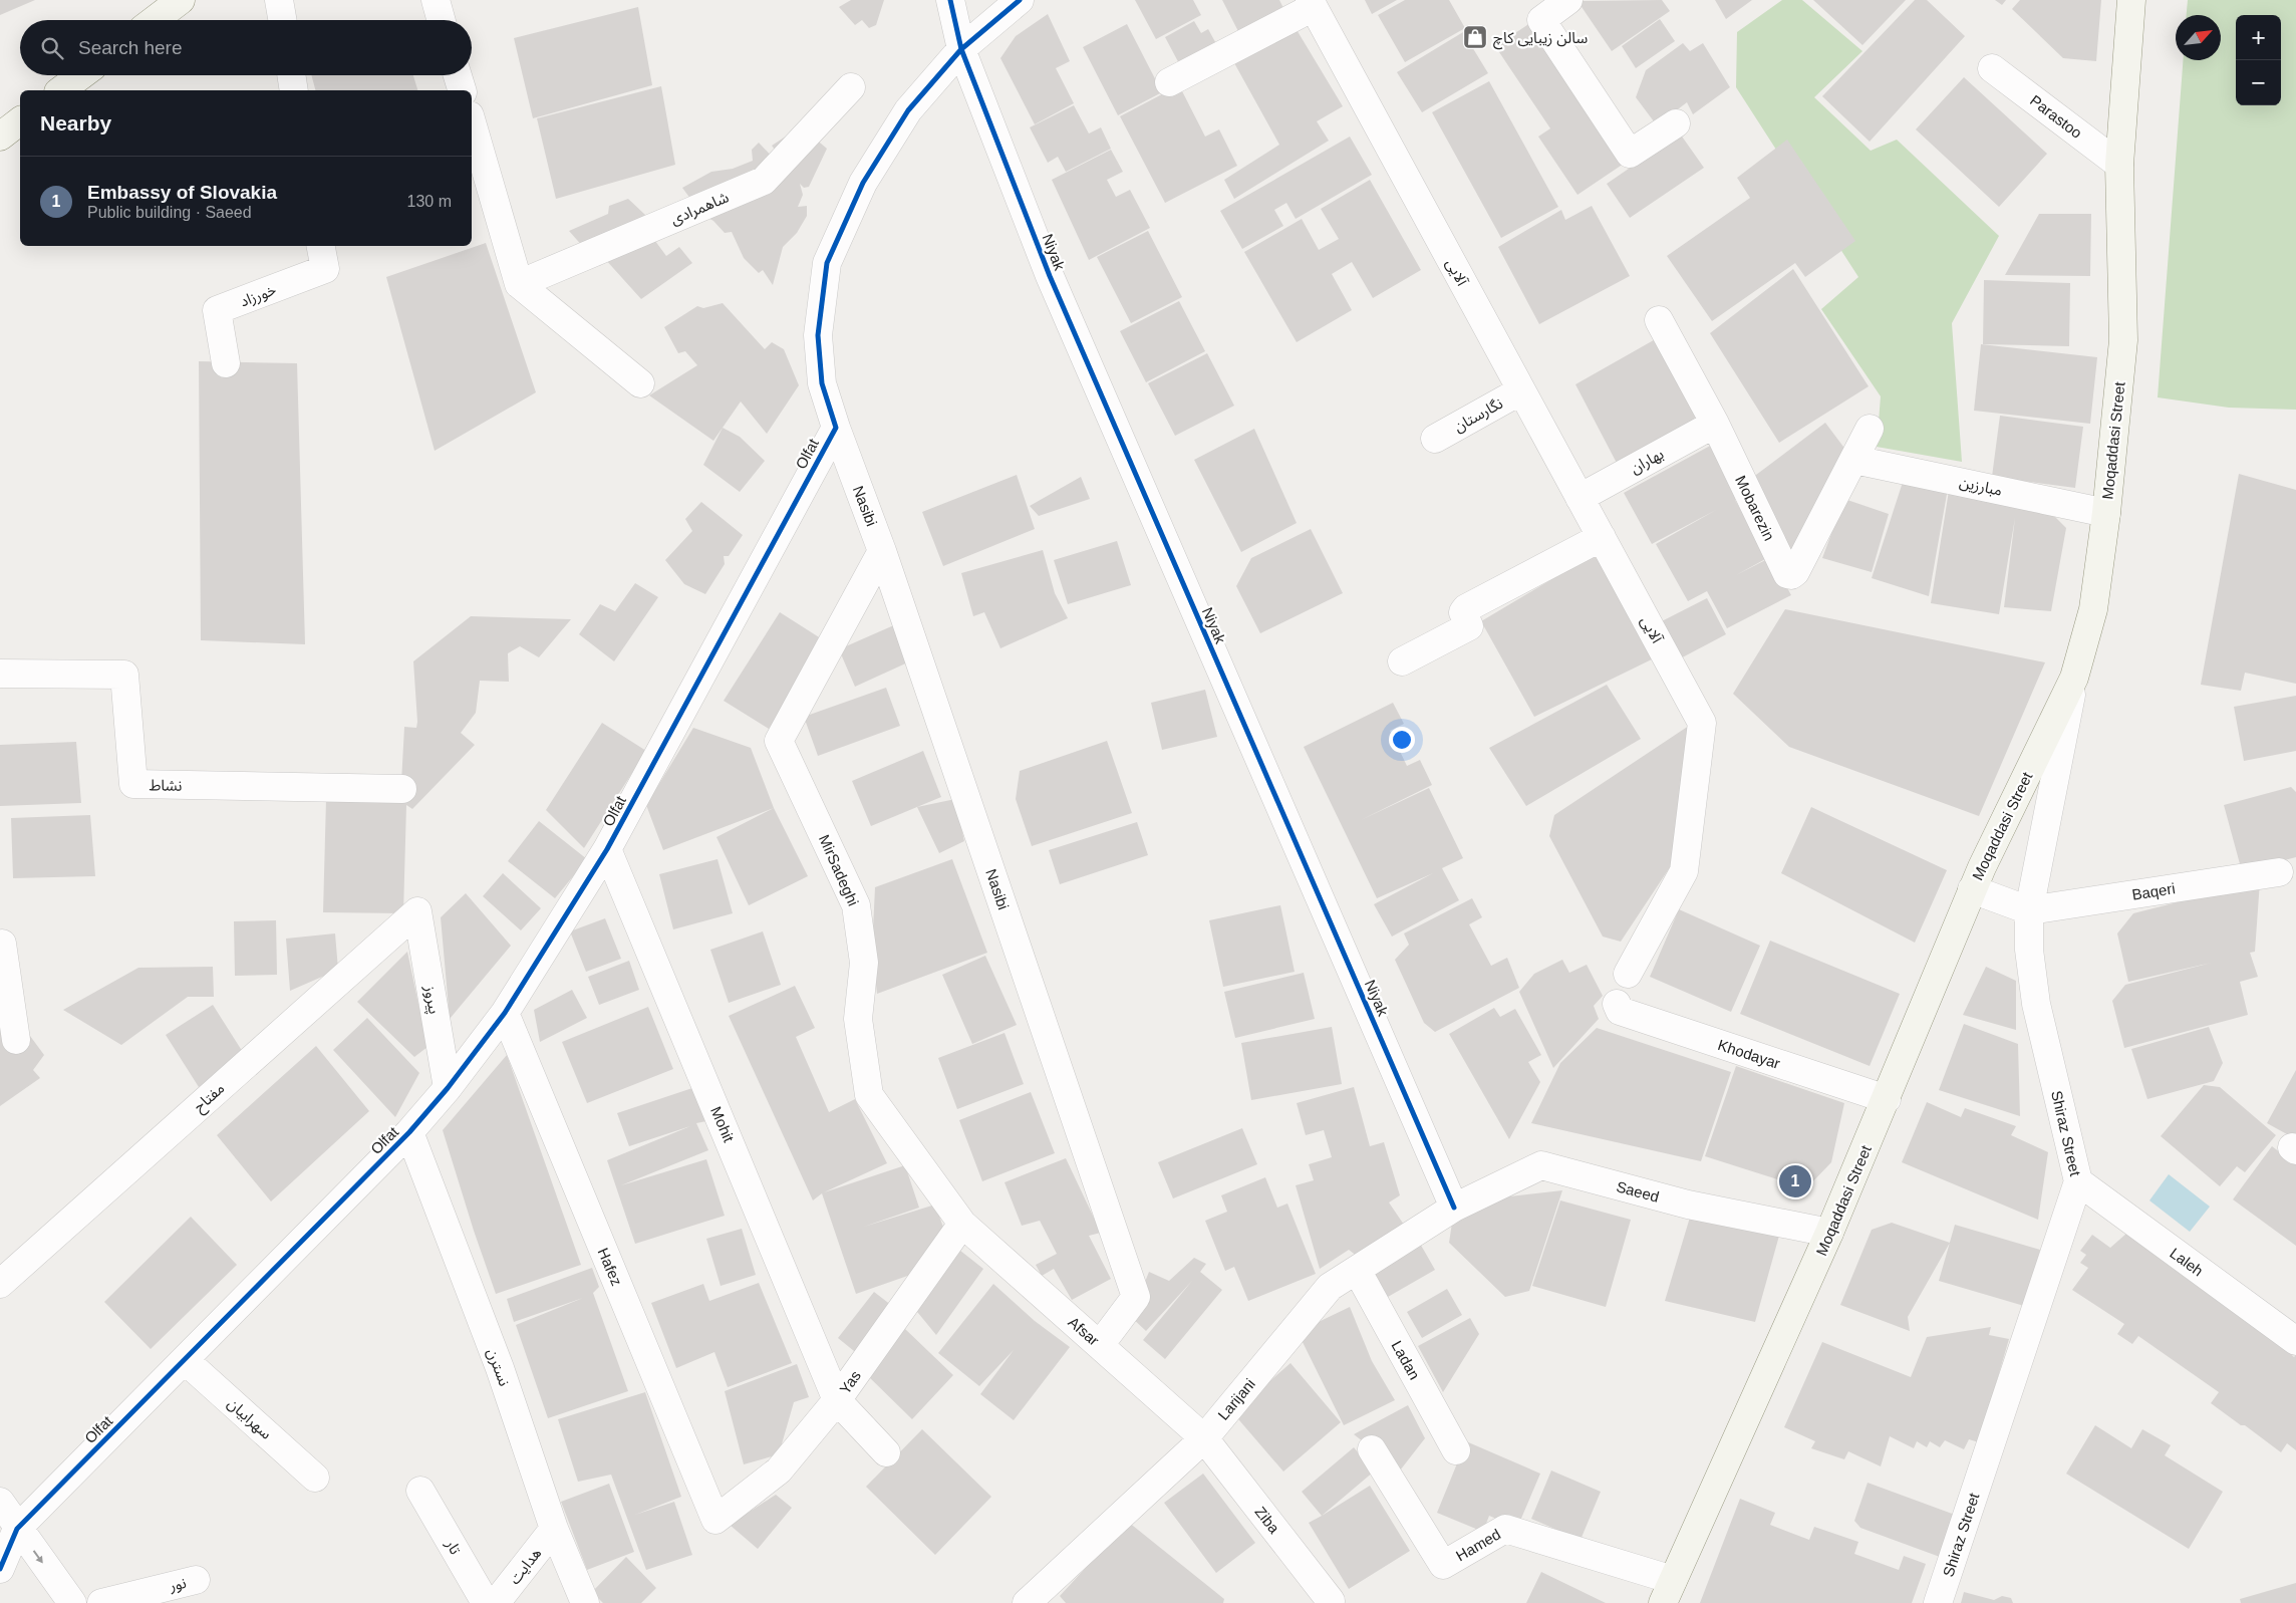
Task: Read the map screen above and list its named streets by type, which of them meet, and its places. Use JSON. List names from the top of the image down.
{
  "streets": {
    "main road": ["Moqaddasi Street"],
    "street": [
      "Parastoo",
      "شاهمرادی",
      "Niyak",
      "آلایی",
      "خورزاد",
      "نگارستان",
      "Olfat",
      "بهاران",
      "مبارزین",
      "Nasibi",
      "Mobarezin",
      "نشاط",
      "MirSadeghi",
      "Baqeri",
      "پیروز",
      "Khodayar",
      "مفتاح",
      "Mohit",
      "Shiraz Street",
      "Saeed",
      "Laleh",
      "Hafez",
      "Afsar",
      "Ladan",
      "نسترن",
      "Yas",
      "Larijani",
      "سهرابیان",
      "Ziba",
      "Hamed",
      "تار",
      "هدایت",
      "نور"
    ]
  },
  "crossings": [
    ["Parastoo", "Moqaddasi Street"],
    ["Niyak", "Olfat"],
    ["Niyak", "Saeed"],
    ["Niyak", "Larijani"],
    ["آلایی", "نگارستان"],
    ["آلایی", "بهاران"],
    ["Moqaddasi Street", "مبارزین"],
    ["Moqaddasi Street", "Khodayar"],
    ["Moqaddasi Street", "Shiraz Street"],
    ["Moqaddasi Street", "Saeed"],
    ["Moqaddasi Street", "Hamed"],
    ["Olfat", "Nasibi"],
    ["Olfat", "پیروز"],
    ["Olfat", "Mohit"],
    ["Olfat", "Hafez"],
    ["Olfat", "نسترن"],
    ["Olfat", "سهرابیان"],
    ["بهاران", "Mobarezin"],
    ["مبارزین", "Mobarezin"],
    ["Nasibi", "MirSadeghi"],
    ["Nasibi", "Afsar"],
    ["MirSadeghi", "Afsar"],
    ["MirSadeghi", "Yas"],
    ["Baqeri", "Shiraz Street"],
    ["پیروز", "مفتاح"],
    ["Mohit", "Yas"],
    ["Shiraz Street", "Laleh"],
    ["Saeed", "Larijani"],
    ["Hafez", "Yas"],
    ["Afsar", "Yas"],
    ["Afsar", "Larijani"],
    ["Afsar", "Ziba"],
    ["Ladan", "Larijani"],
    ["نسترن", "هدایت"],
    ["Larijani", "Ziba"]
  ],
  "places": {
    "shop": ["سالن زیبایی کاچ"]
  },
  "north": "top right",
  "page": {
    "map_buttons": ["+", "−"],
    "search": "Search here",
    "heading": "Nearby",
    "list": [
      {
        "mark": "1",
        "name": "Embassy of Slovakia",
        "note": "Public building · Saeed",
        "value": "130 m"
      }
    ],
    "pins": "1"
  }
}
